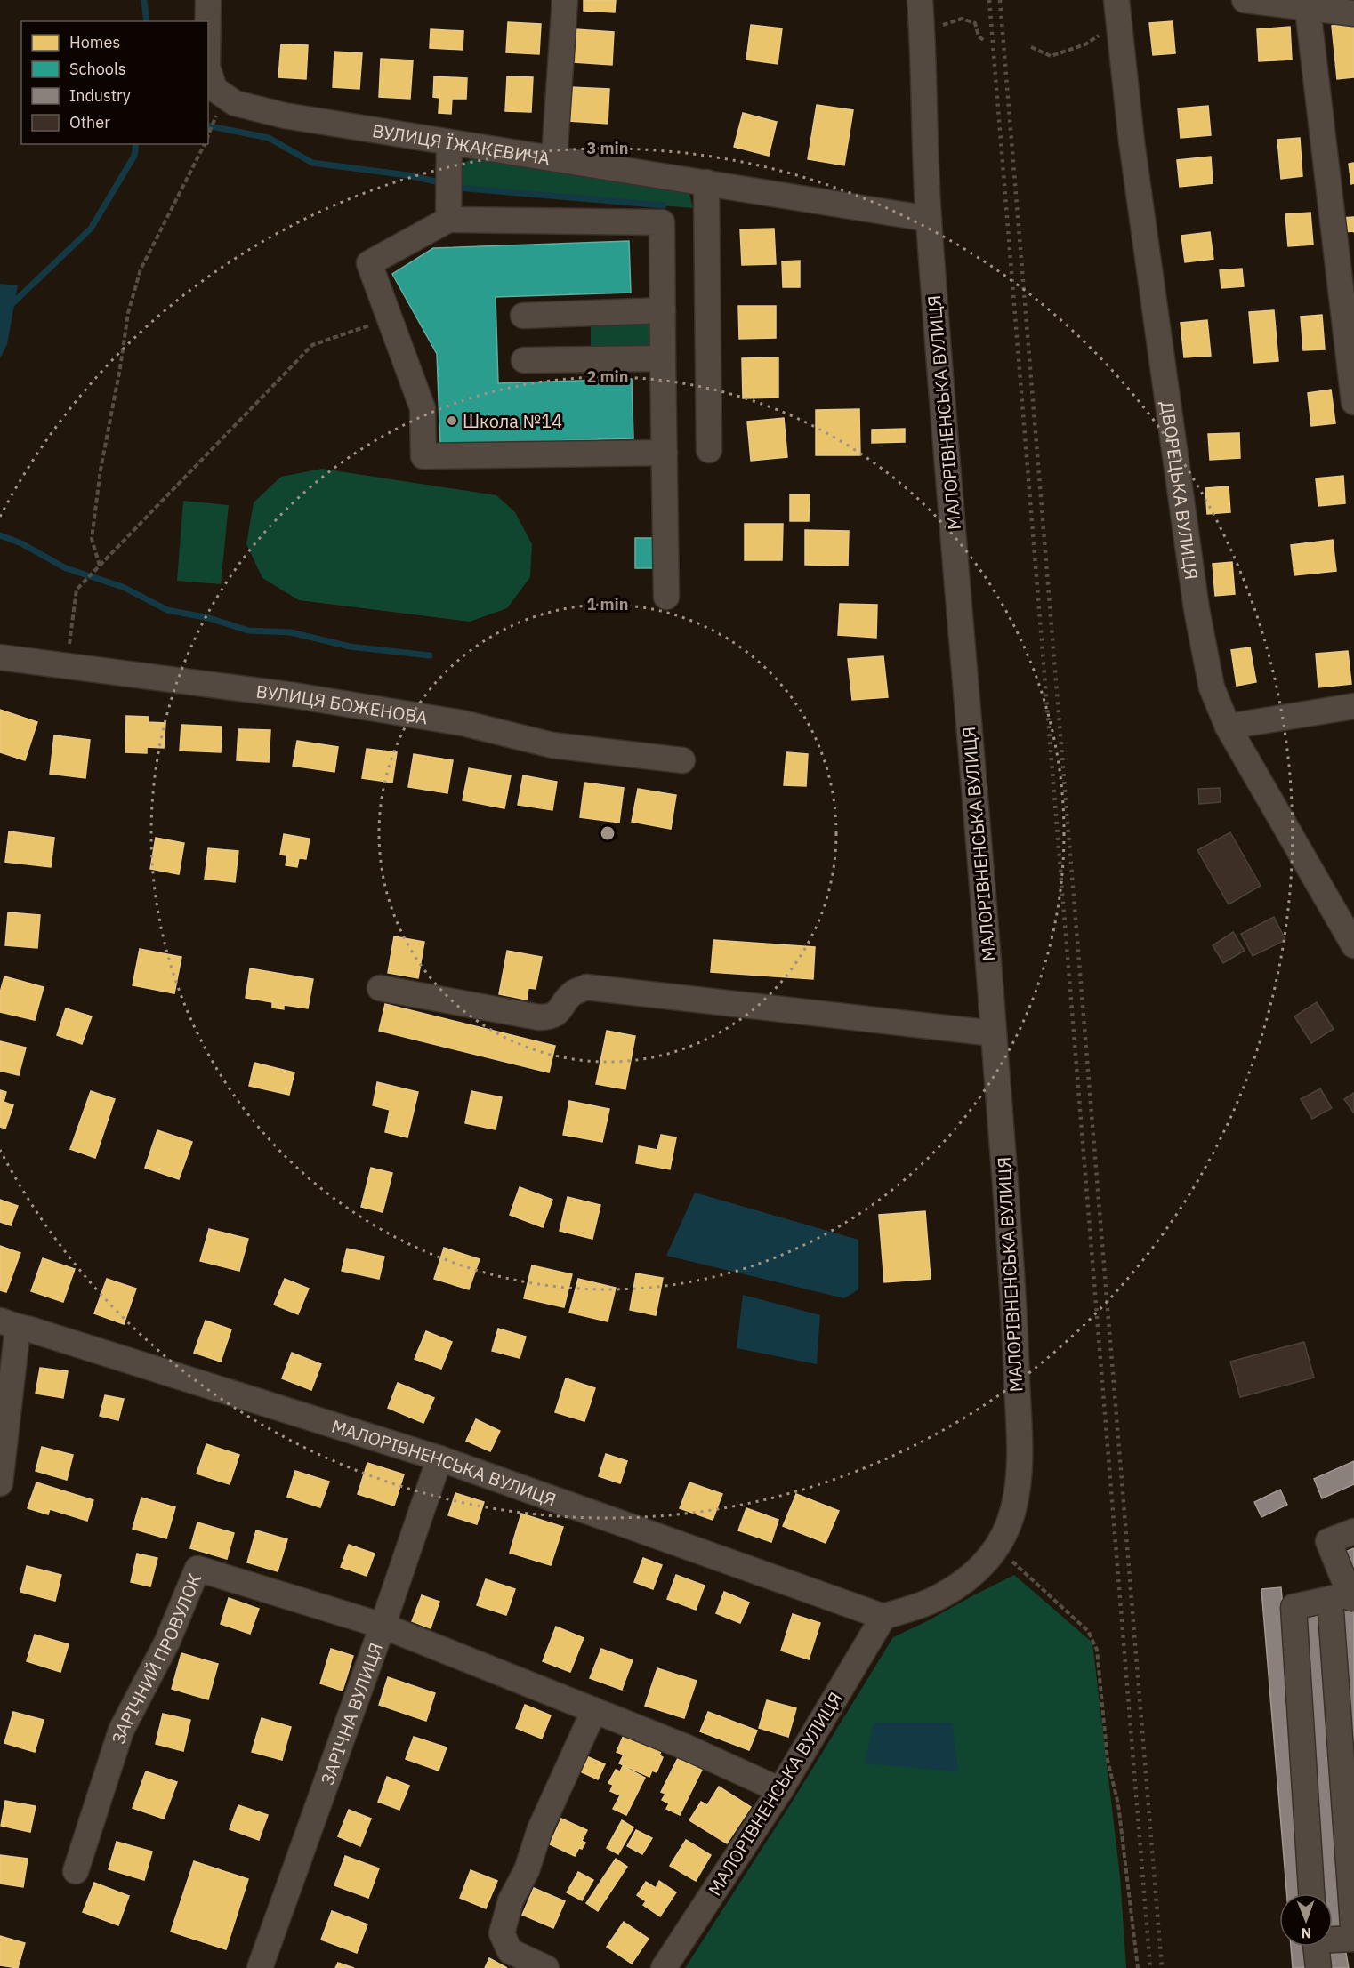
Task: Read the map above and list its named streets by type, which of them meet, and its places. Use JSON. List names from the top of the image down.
{
  "streets": {
    "street": [
      "ВУЛИЦЯ ЇЖАКЕВИЧА",
      "МАЛОРІВНЕНСЬКА ВУЛИЦЯ",
      "ДВОРЕЦЬКА ВУЛИЦЯ",
      "ВУЛИЦЯ БОЖЕНОВА",
      "ЗАРІЧНИЙ ПРОВУЛОК",
      "ЗАРІЧНА ВУЛИЦЯ"
    ]
  },
  "crossings": [
    ["ВУЛИЦЯ ЇЖАКЕВИЧА", "МАЛОРІВНЕНСЬКА ВУЛИЦЯ"],
    ["МАЛОРІВНЕНСЬКА ВУЛИЦЯ", "ЗАРІЧНА ВУЛИЦЯ"],
    ["ЗАРІЧНИЙ ПРОВУЛОК", "ЗАРІЧНА ВУЛИЦЯ"]
  ],
  "places": ["Школа №14"],
  "legend": [
    "Homes",
    "Schools",
    "Industry",
    "Other"
  ],
  "north": "bottom",
  "rings": ["3 min", "2 min", "1 min"]
}
